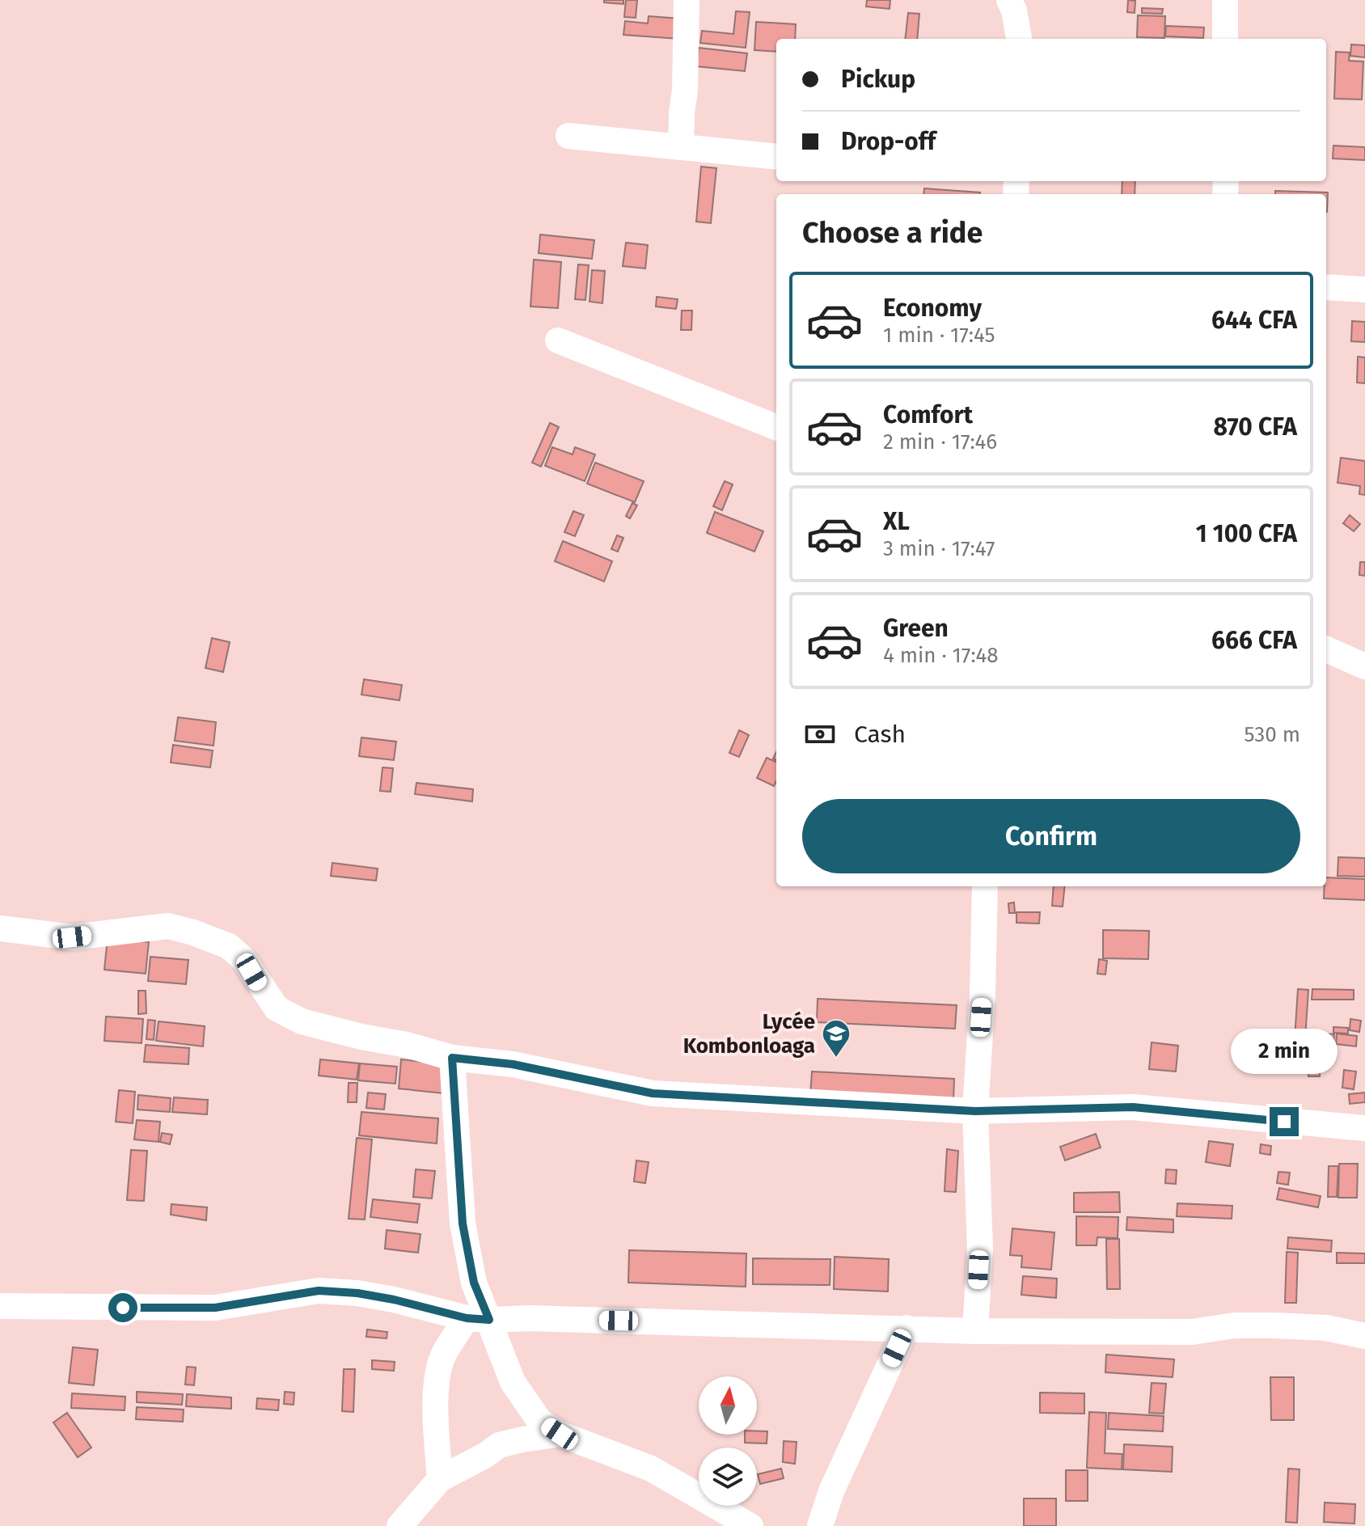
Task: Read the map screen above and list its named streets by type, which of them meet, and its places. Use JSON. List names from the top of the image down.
{
  "places": {
    "school or university": ["Lycée Kombonloaga"]
  },
  "north": "top",
  "page": {
    "banner": ["Pickup", "Drop-off"],
    "heading": "Choose a ride",
    "list": [
      {
        "name": "Economy",
        "note": "1 min · 17:45",
        "value": "644 CFA"
      },
      {
        "name": "Comfort",
        "note": "2 min · 17:46",
        "value": "870 CFA"
      },
      {
        "name": "XL",
        "note": "3 min · 17:47",
        "value": "1 100 CFA"
      },
      {
        "name": "Green",
        "note": "4 min · 17:48",
        "value": "666 CFA"
      }
    ],
    "pay": ["Cash", "530 m"],
    "buttons": "Confirm",
    "bubble": "2 min"
  }
}
